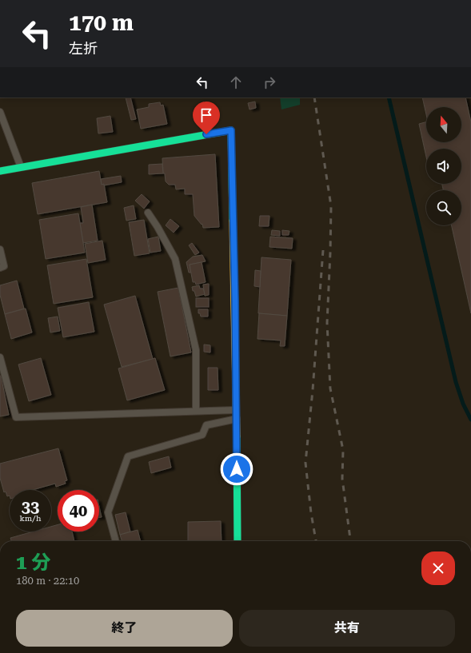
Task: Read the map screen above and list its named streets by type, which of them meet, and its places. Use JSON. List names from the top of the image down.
{
  "north": "top",
  "page": {
    "turn": ["170 m", "左折"],
    "speed": "33 km/h",
    "limit": "40",
    "heading": ["1 分", "180 m · 22:10"],
    "buttons": ["終了", "共有"]
  }
}
